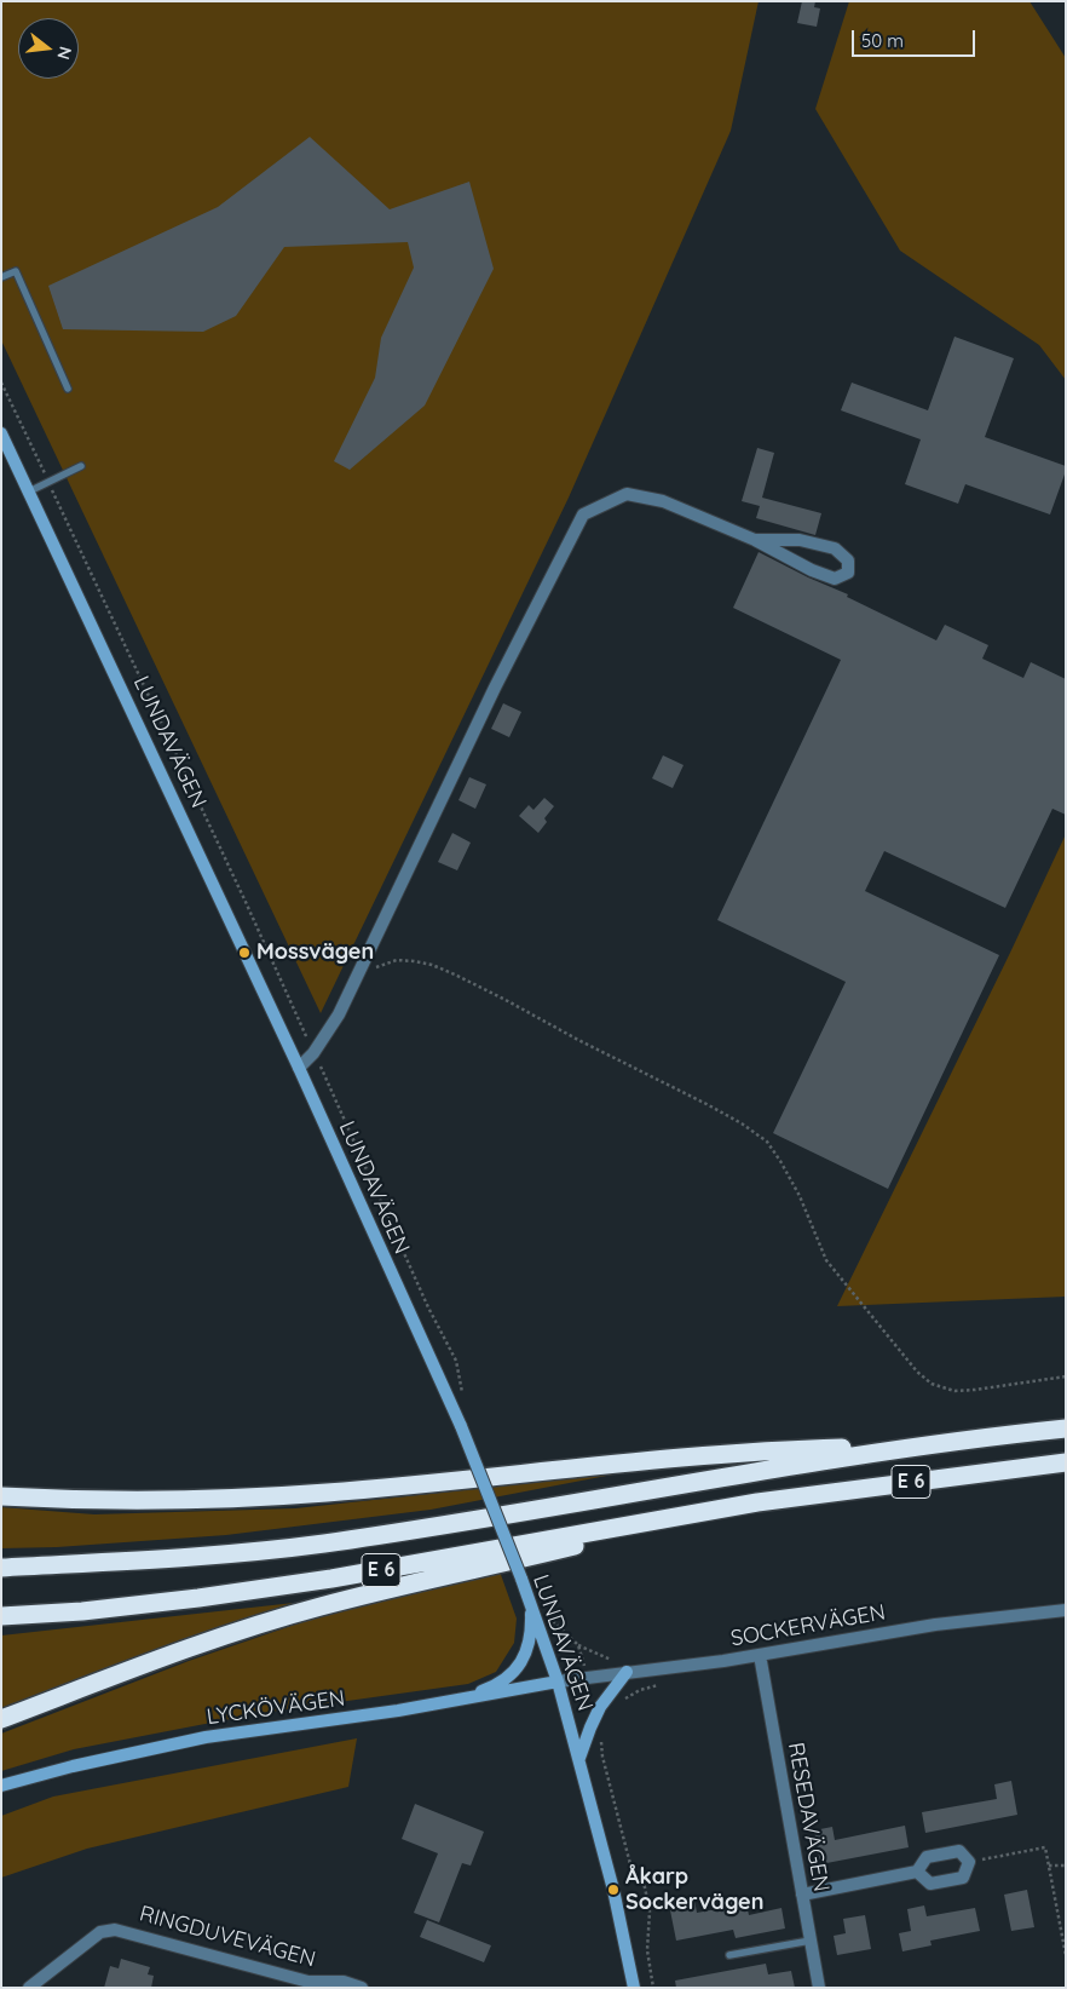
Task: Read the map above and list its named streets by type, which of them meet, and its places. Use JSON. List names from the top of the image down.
{
  "streets": {
    "highway": ["E 6"],
    "main road": ["LUNDAVÄGEN", "LYCKÖVÄGEN"],
    "street": ["SOCKERVÄGEN", "RESEDAVÄGEN", "RINGDUVEVÄGEN"]
  },
  "crossings": [
    ["LUNDAVÄGEN", "SOCKERVÄGEN"],
    ["LUNDAVÄGEN", "LYCKÖVÄGEN"],
    ["SOCKERVÄGEN", "LYCKÖVÄGEN"],
    ["SOCKERVÄGEN", "RESEDAVÄGEN"]
  ],
  "places": ["Mossvägen", "Åkarp Sockervägen"],
  "scale_bar": "50 m",
  "north": "right"
}
